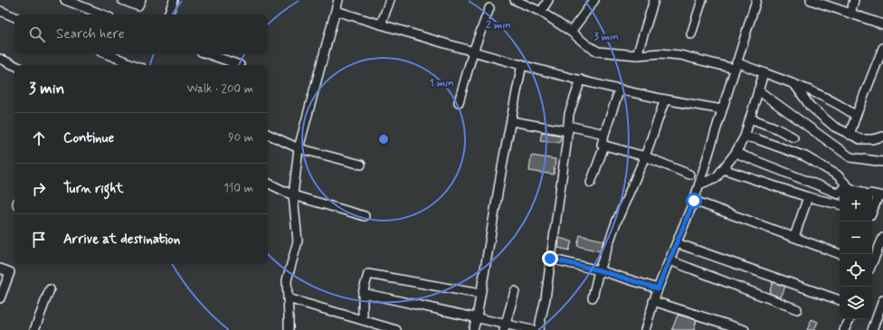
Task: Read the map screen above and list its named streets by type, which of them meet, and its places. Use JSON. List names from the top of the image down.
{
  "page": {
    "search": "Search here",
    "heading": ["3 min", "Walk · 200 m"],
    "list": [
      ["Continue", "90 m"],
      ["Turn right", "110 m"],
      "Arrive at destination"
    ],
    "map_buttons": ["+", "−"]
  },
  "rings": ["2 min", "3 min", "1 min"]
}
